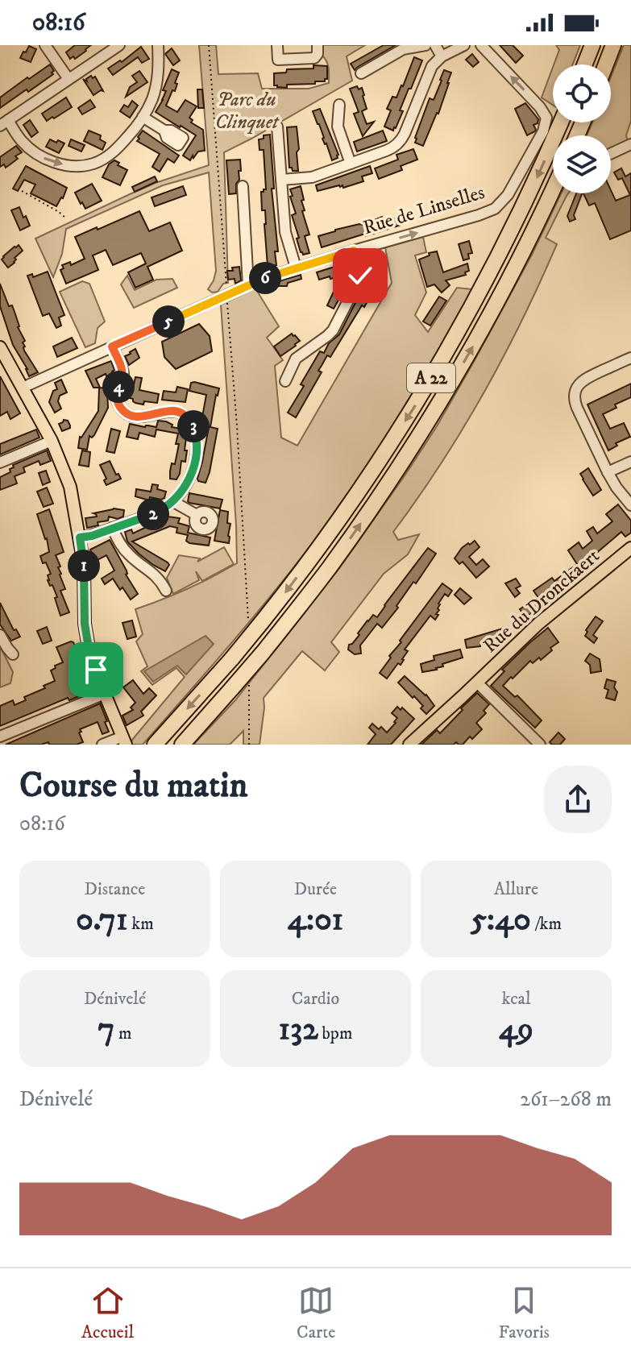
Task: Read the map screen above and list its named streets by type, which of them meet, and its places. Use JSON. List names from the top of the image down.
{
  "streets": {
    "highway": ["A 22"],
    "main road": ["Rue du Dronckaert"],
    "street": ["Rue de Linselles"]
  },
  "parks": ["Parc du Clinquet"],
  "page": {
    "status": "08:16",
    "pins": [
      "6",
      "5",
      "4",
      "3",
      "2",
      "1"
    ],
    "heading": ["Course du matin", "08:16"],
    "stats": [
      ["Distance", "0.71 km"],
      ["Durée", "4:01"],
      ["Allure", "5:40 /km"],
      ["Dénivelé", "7 m"],
      ["Cardio", "132 bpm"],
      ["kcal", "49"]
    ],
    "chart": ["Dénivelé", "261–268 m"],
    "tabs": ["Accueil", "Carte", "Favoris"]
  }
}
